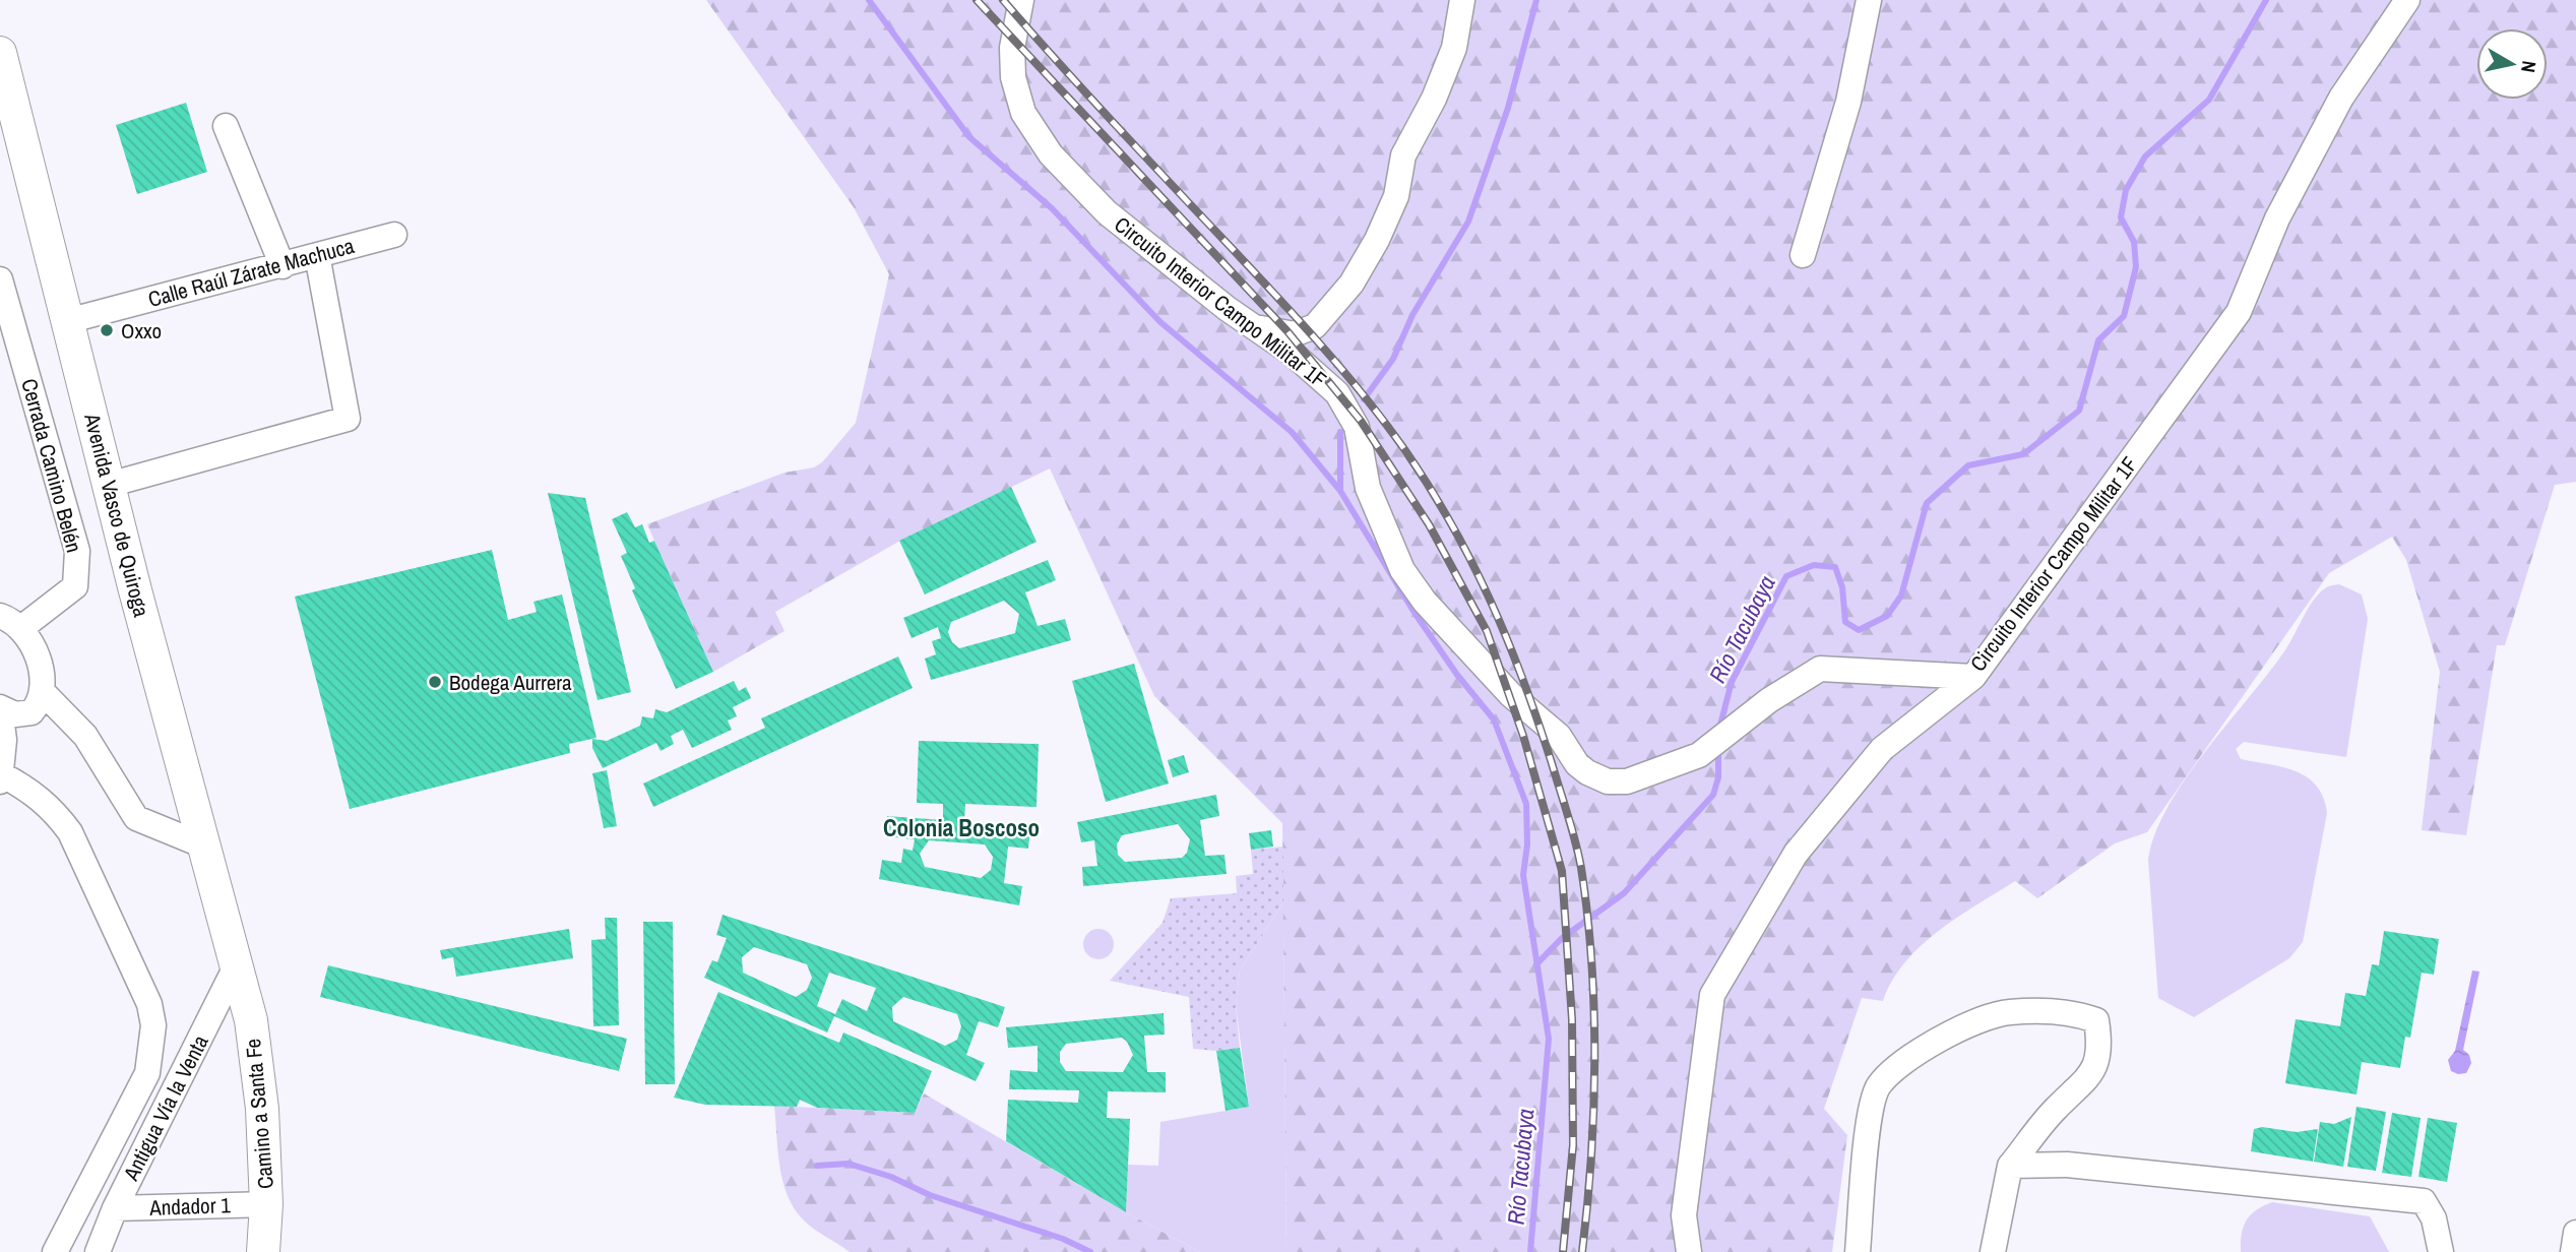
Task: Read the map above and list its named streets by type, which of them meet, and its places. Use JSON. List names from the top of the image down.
{
  "streets": {
    "main road": ["Avenida Vasco de Quiroga", "Camino a Santa Fe"],
    "street": [
      "Calle Raúl Zárate Machuca",
      "Circuito Interior Campo Militar 1F",
      "Cerrada Camino Belén",
      "Antigua Vía la Venta",
      "Andador 1"
    ]
  },
  "crossings": [
    ["Calle Raúl Zárate Machuca", "Avenida Vasco de Quiroga"],
    ["Avenida Vasco de Quiroga", "Antigua Vía la Venta"],
    ["Avenida Vasco de Quiroga", "Camino a Santa Fe"],
    ["Antigua Vía la Venta", "Camino a Santa Fe"],
    ["Antigua Vía la Venta", "Andador 1"],
    ["Camino a Santa Fe", "Andador 1"]
  ],
  "districts": ["Colonia Boscoso"],
  "water": ["Río Tacubaya"],
  "places": ["Oxxo", "Bodega Aurrera"],
  "north": "right"
}
